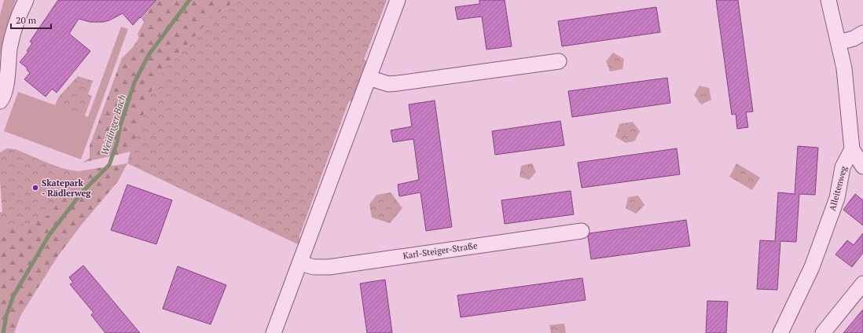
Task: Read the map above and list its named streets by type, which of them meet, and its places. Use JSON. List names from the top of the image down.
{
  "streets": {
    "street": ["Alleitenweg", "Karl-Steiger-Straße"]
  },
  "water": ["Weidinger Bach"],
  "places": ["Skatepark - Rädlerweg"],
  "scale_bar": "20 m"
}
